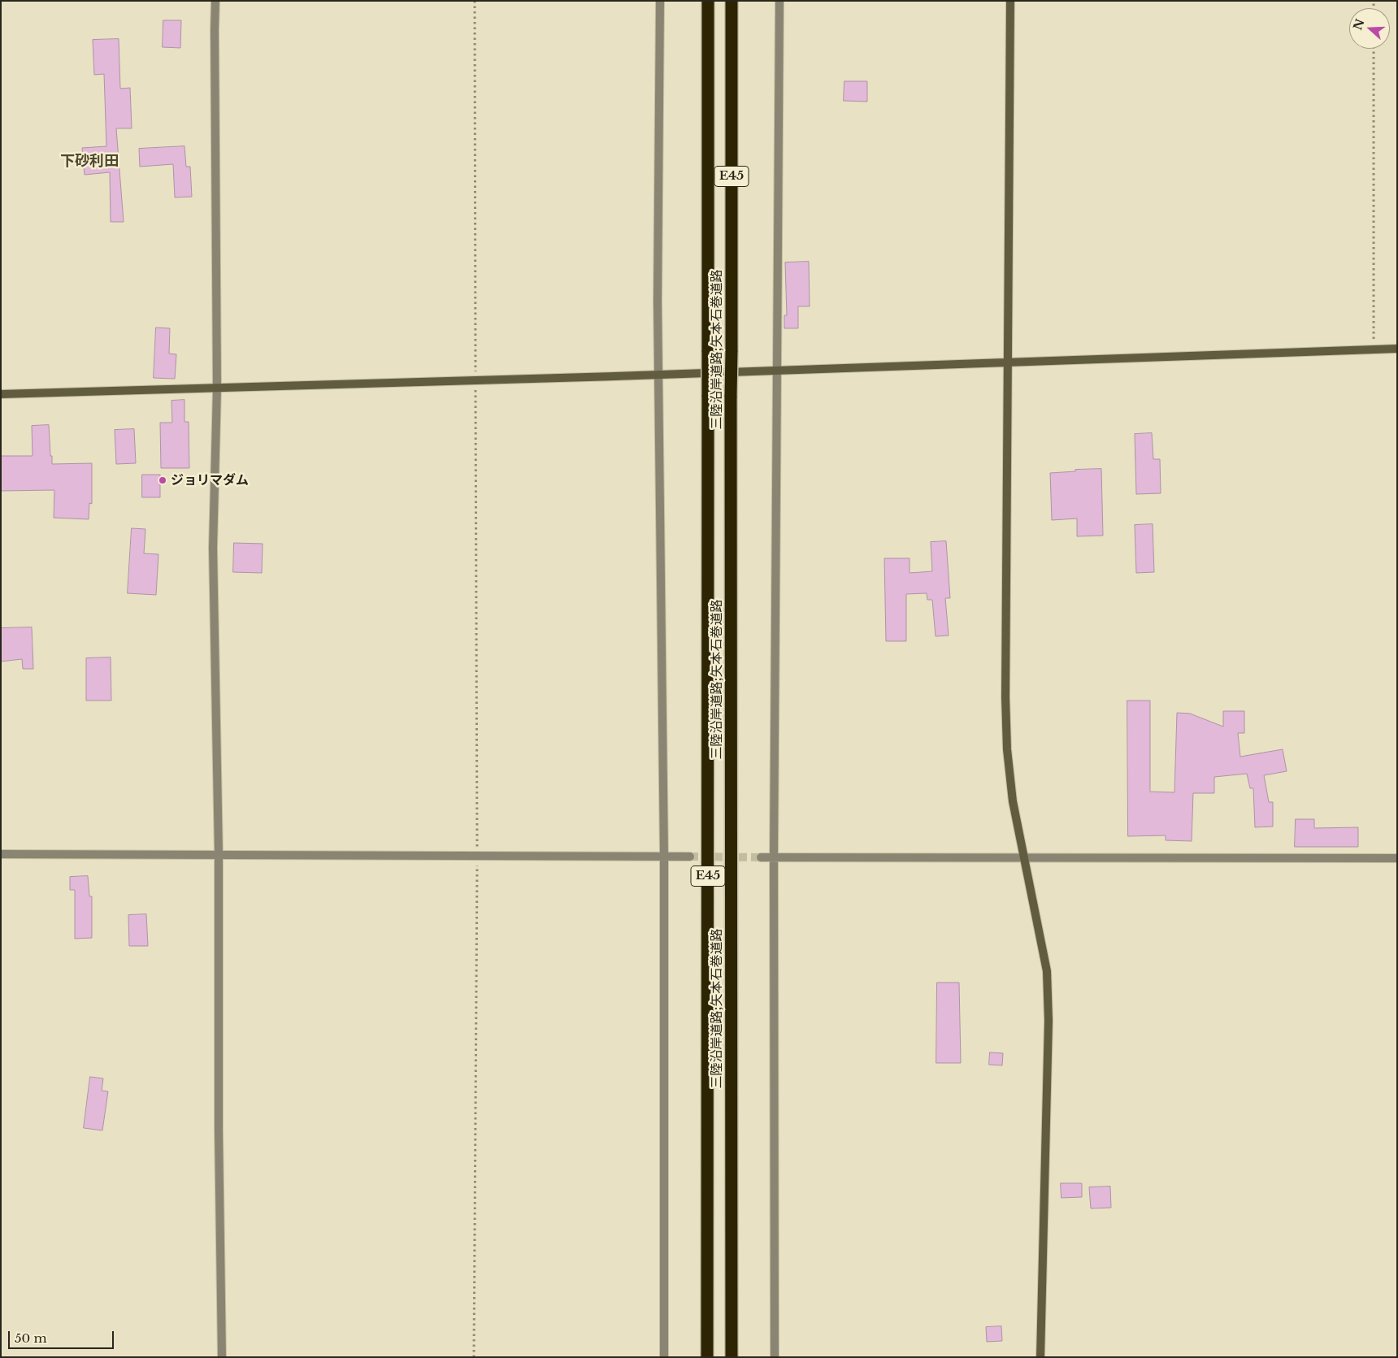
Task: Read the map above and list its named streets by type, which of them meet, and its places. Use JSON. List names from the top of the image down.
{
  "streets": {
    "highway": ["E45", "三陸沿岸道路;矢本石巻道路"]
  },
  "districts": ["下砂利田"],
  "places": ["ジョリマダム"],
  "scale_bar": "50 m",
  "north": "left"
}
